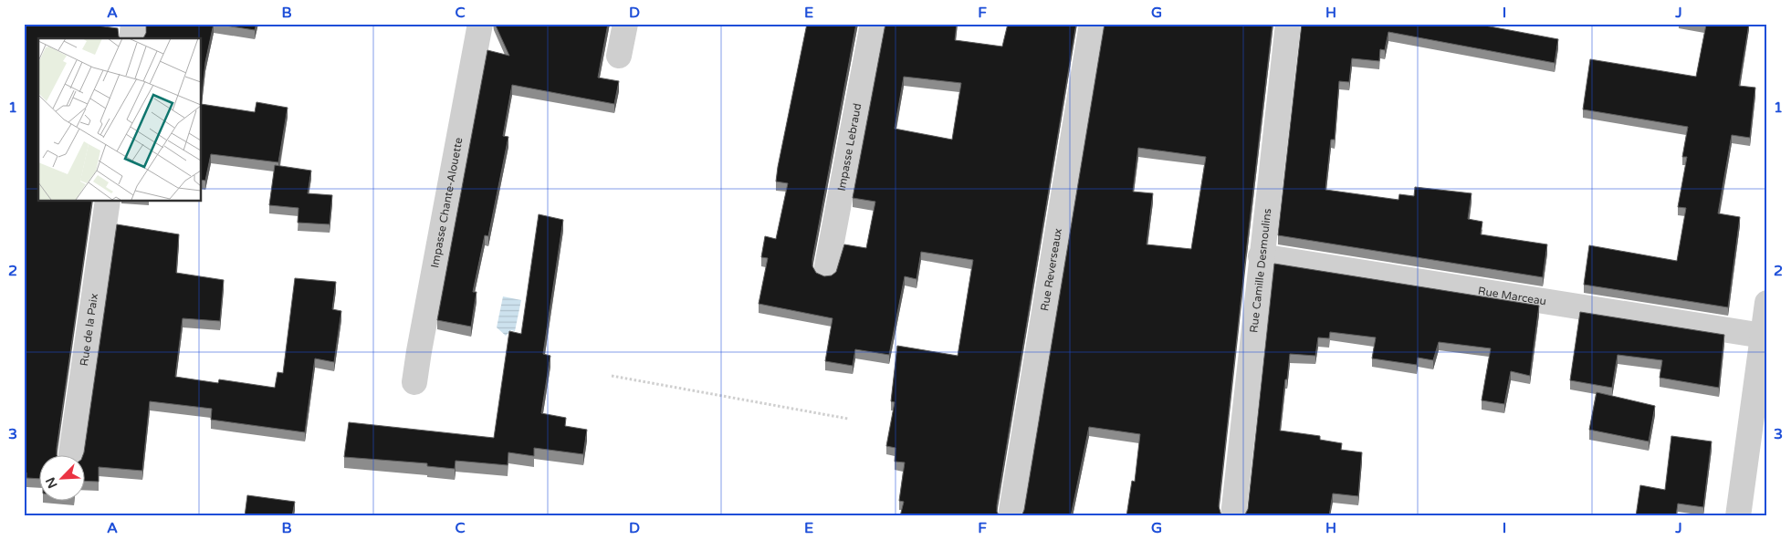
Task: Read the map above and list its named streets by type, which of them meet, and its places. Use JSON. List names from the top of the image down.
{
  "streets": {
    "street": [
      "Impasse Lebraud",
      "Impasse Chante-Alouette",
      "Rue Reverseaux",
      "Rue Camille Desmoulins",
      "Rue Marceau",
      "Rue de la Paix"
    ]
  },
  "crossings": [
    ["Rue Camille Desmoulins", "Rue Marceau"]
  ],
  "north": "bottom left",
  "grid": {
    "columns": [
      "A",
      "B",
      "C",
      "D",
      "E",
      "F",
      "G",
      "H",
      "I",
      "J"
    ],
    "rows": ["1", "2", "3"]
  }
}
